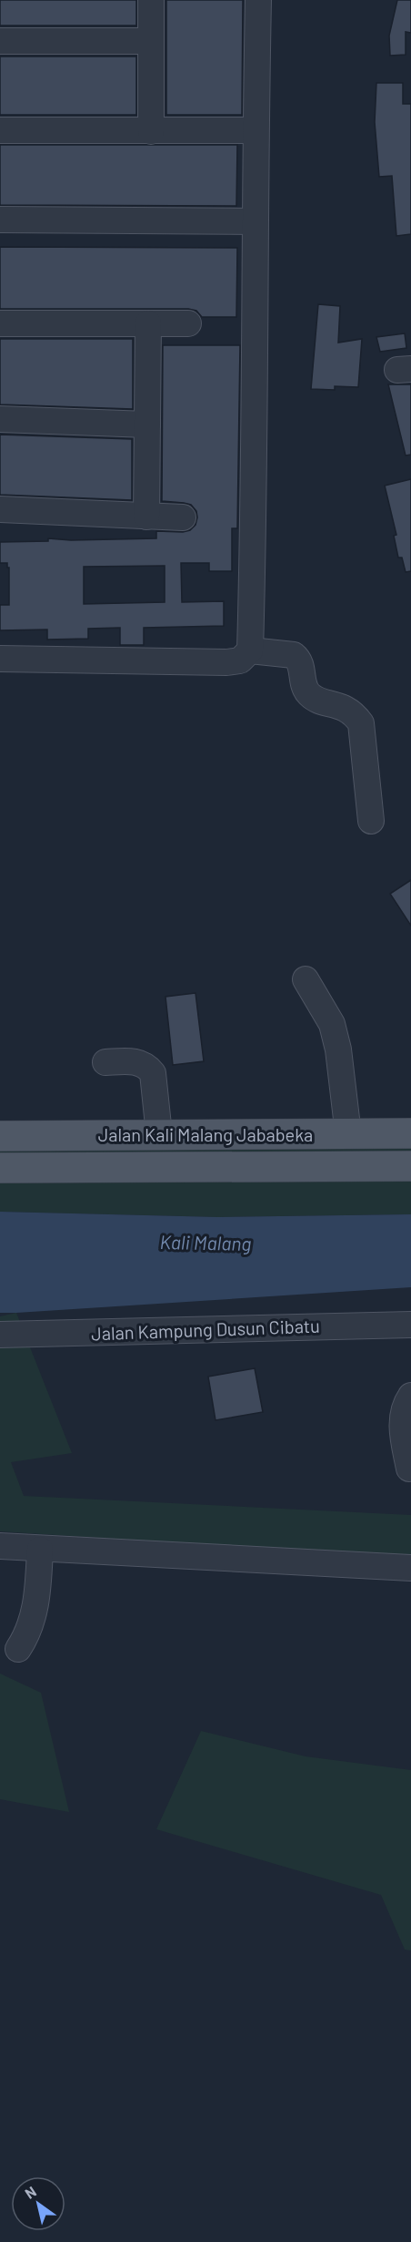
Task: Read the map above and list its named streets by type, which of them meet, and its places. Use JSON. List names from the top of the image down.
{
  "streets": {
    "main road": ["Jalan Kali Malang Jababeka"],
    "street": ["Jalan Kampung Dusun Cibatu"]
  },
  "water": ["Kali Malang"],
  "north": "top left"
}
